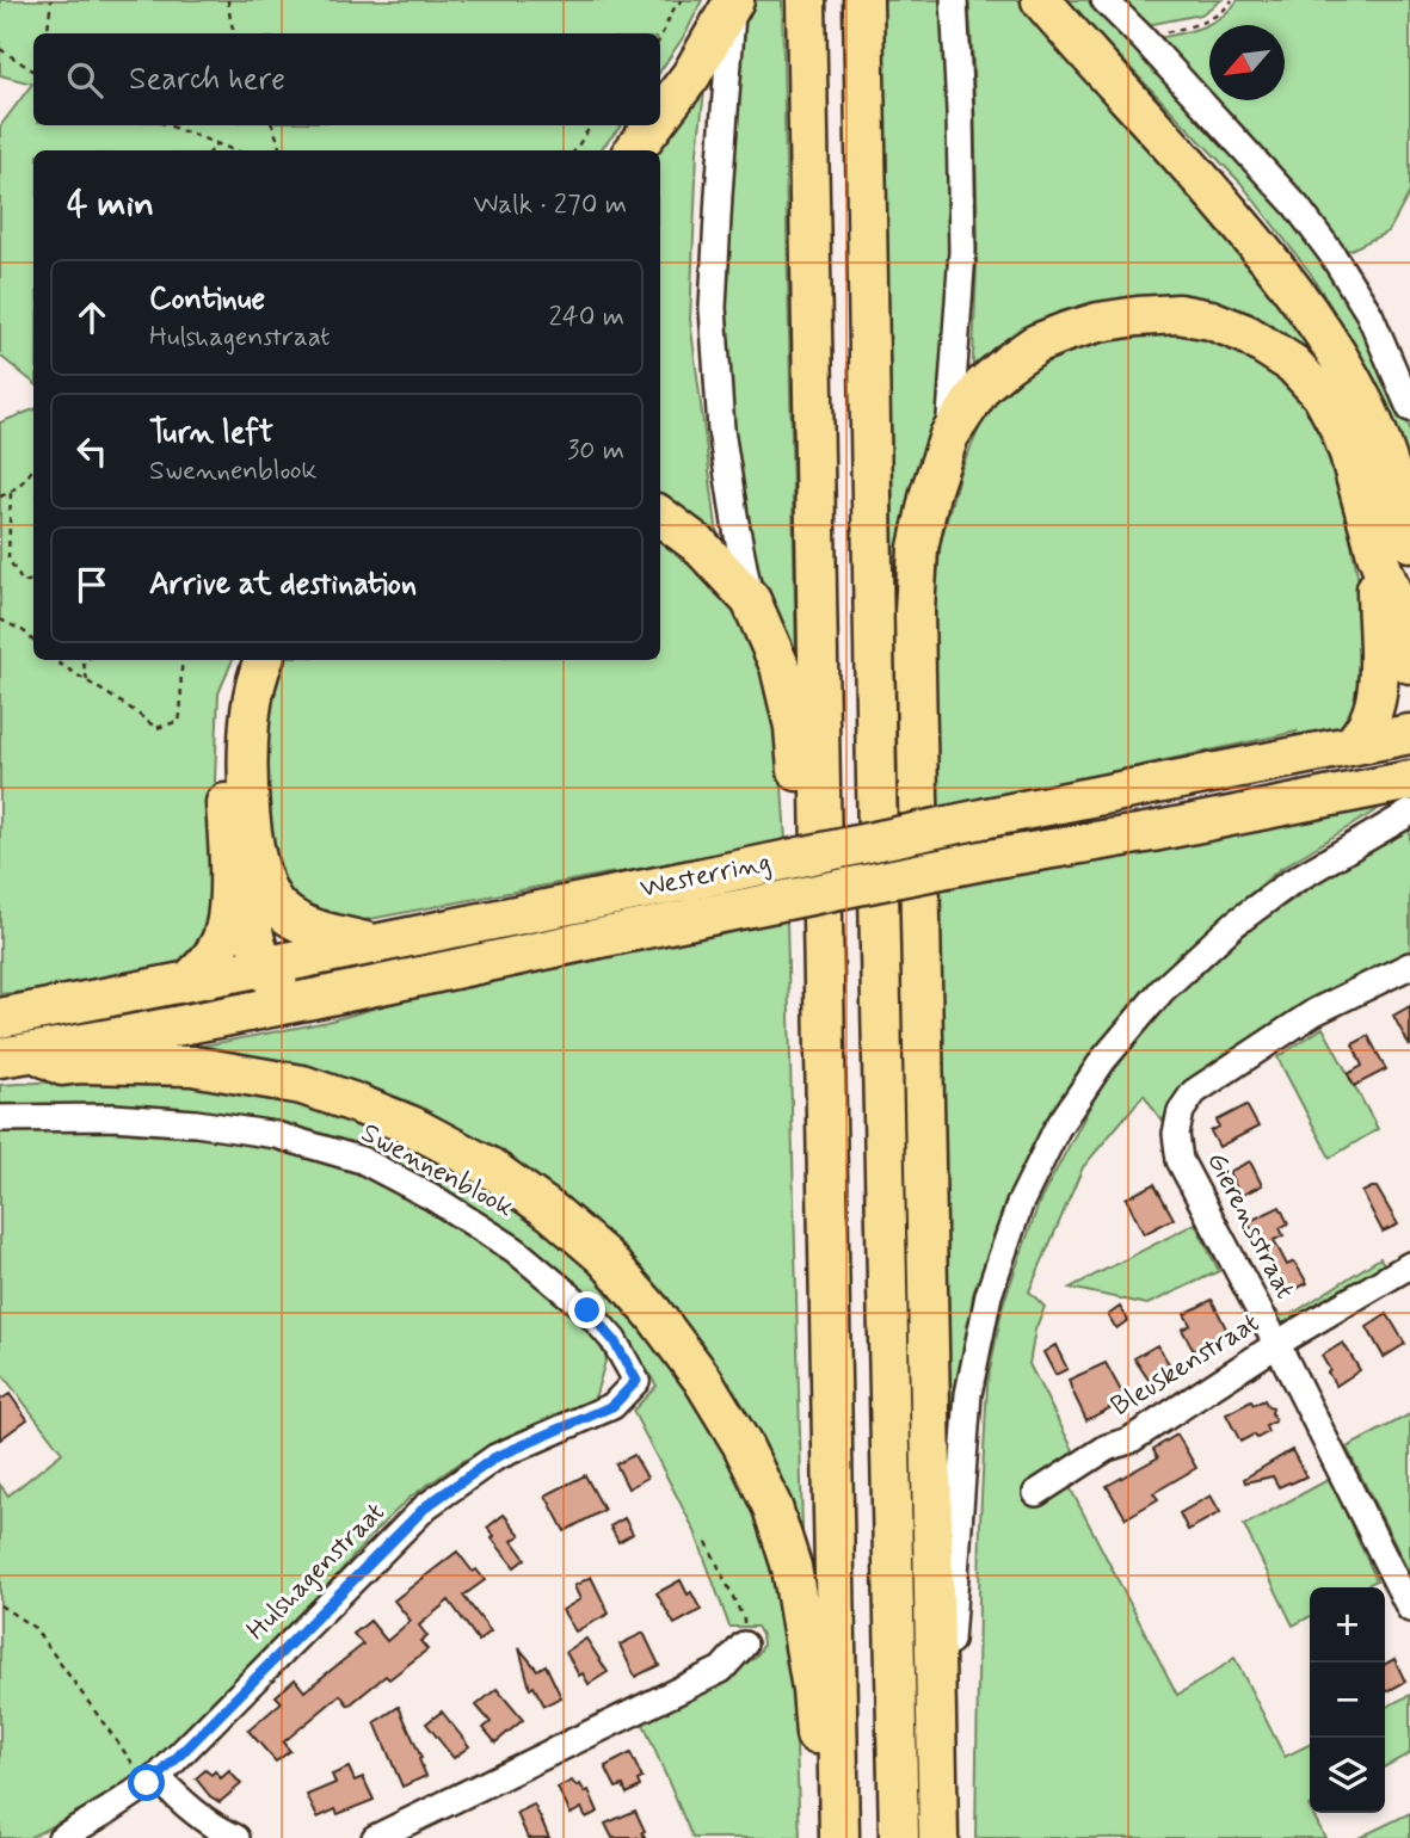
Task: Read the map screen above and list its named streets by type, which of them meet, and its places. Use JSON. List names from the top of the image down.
{
  "streets": {
    "highway": ["Westerring"],
    "street": [
      "Swennenblook",
      "Gierensstraat",
      "Bleuskenstraat",
      "Hulshagenstraat"
    ]
  },
  "crossings": [
    ["Swennenblook", "Hulshagenstraat"],
    ["Gierensstraat", "Bleuskenstraat"]
  ],
  "north": "bottom left",
  "page": {
    "search": "Search here",
    "heading": ["4 min", "Walk · 270 m"],
    "list": [
      ["Continue", "Hulshagenstraat", "240 m"],
      ["Turn left", "Swennenblook", "30 m"],
      "Arrive at destination"
    ],
    "map_buttons": ["+", "−"]
  }
}
